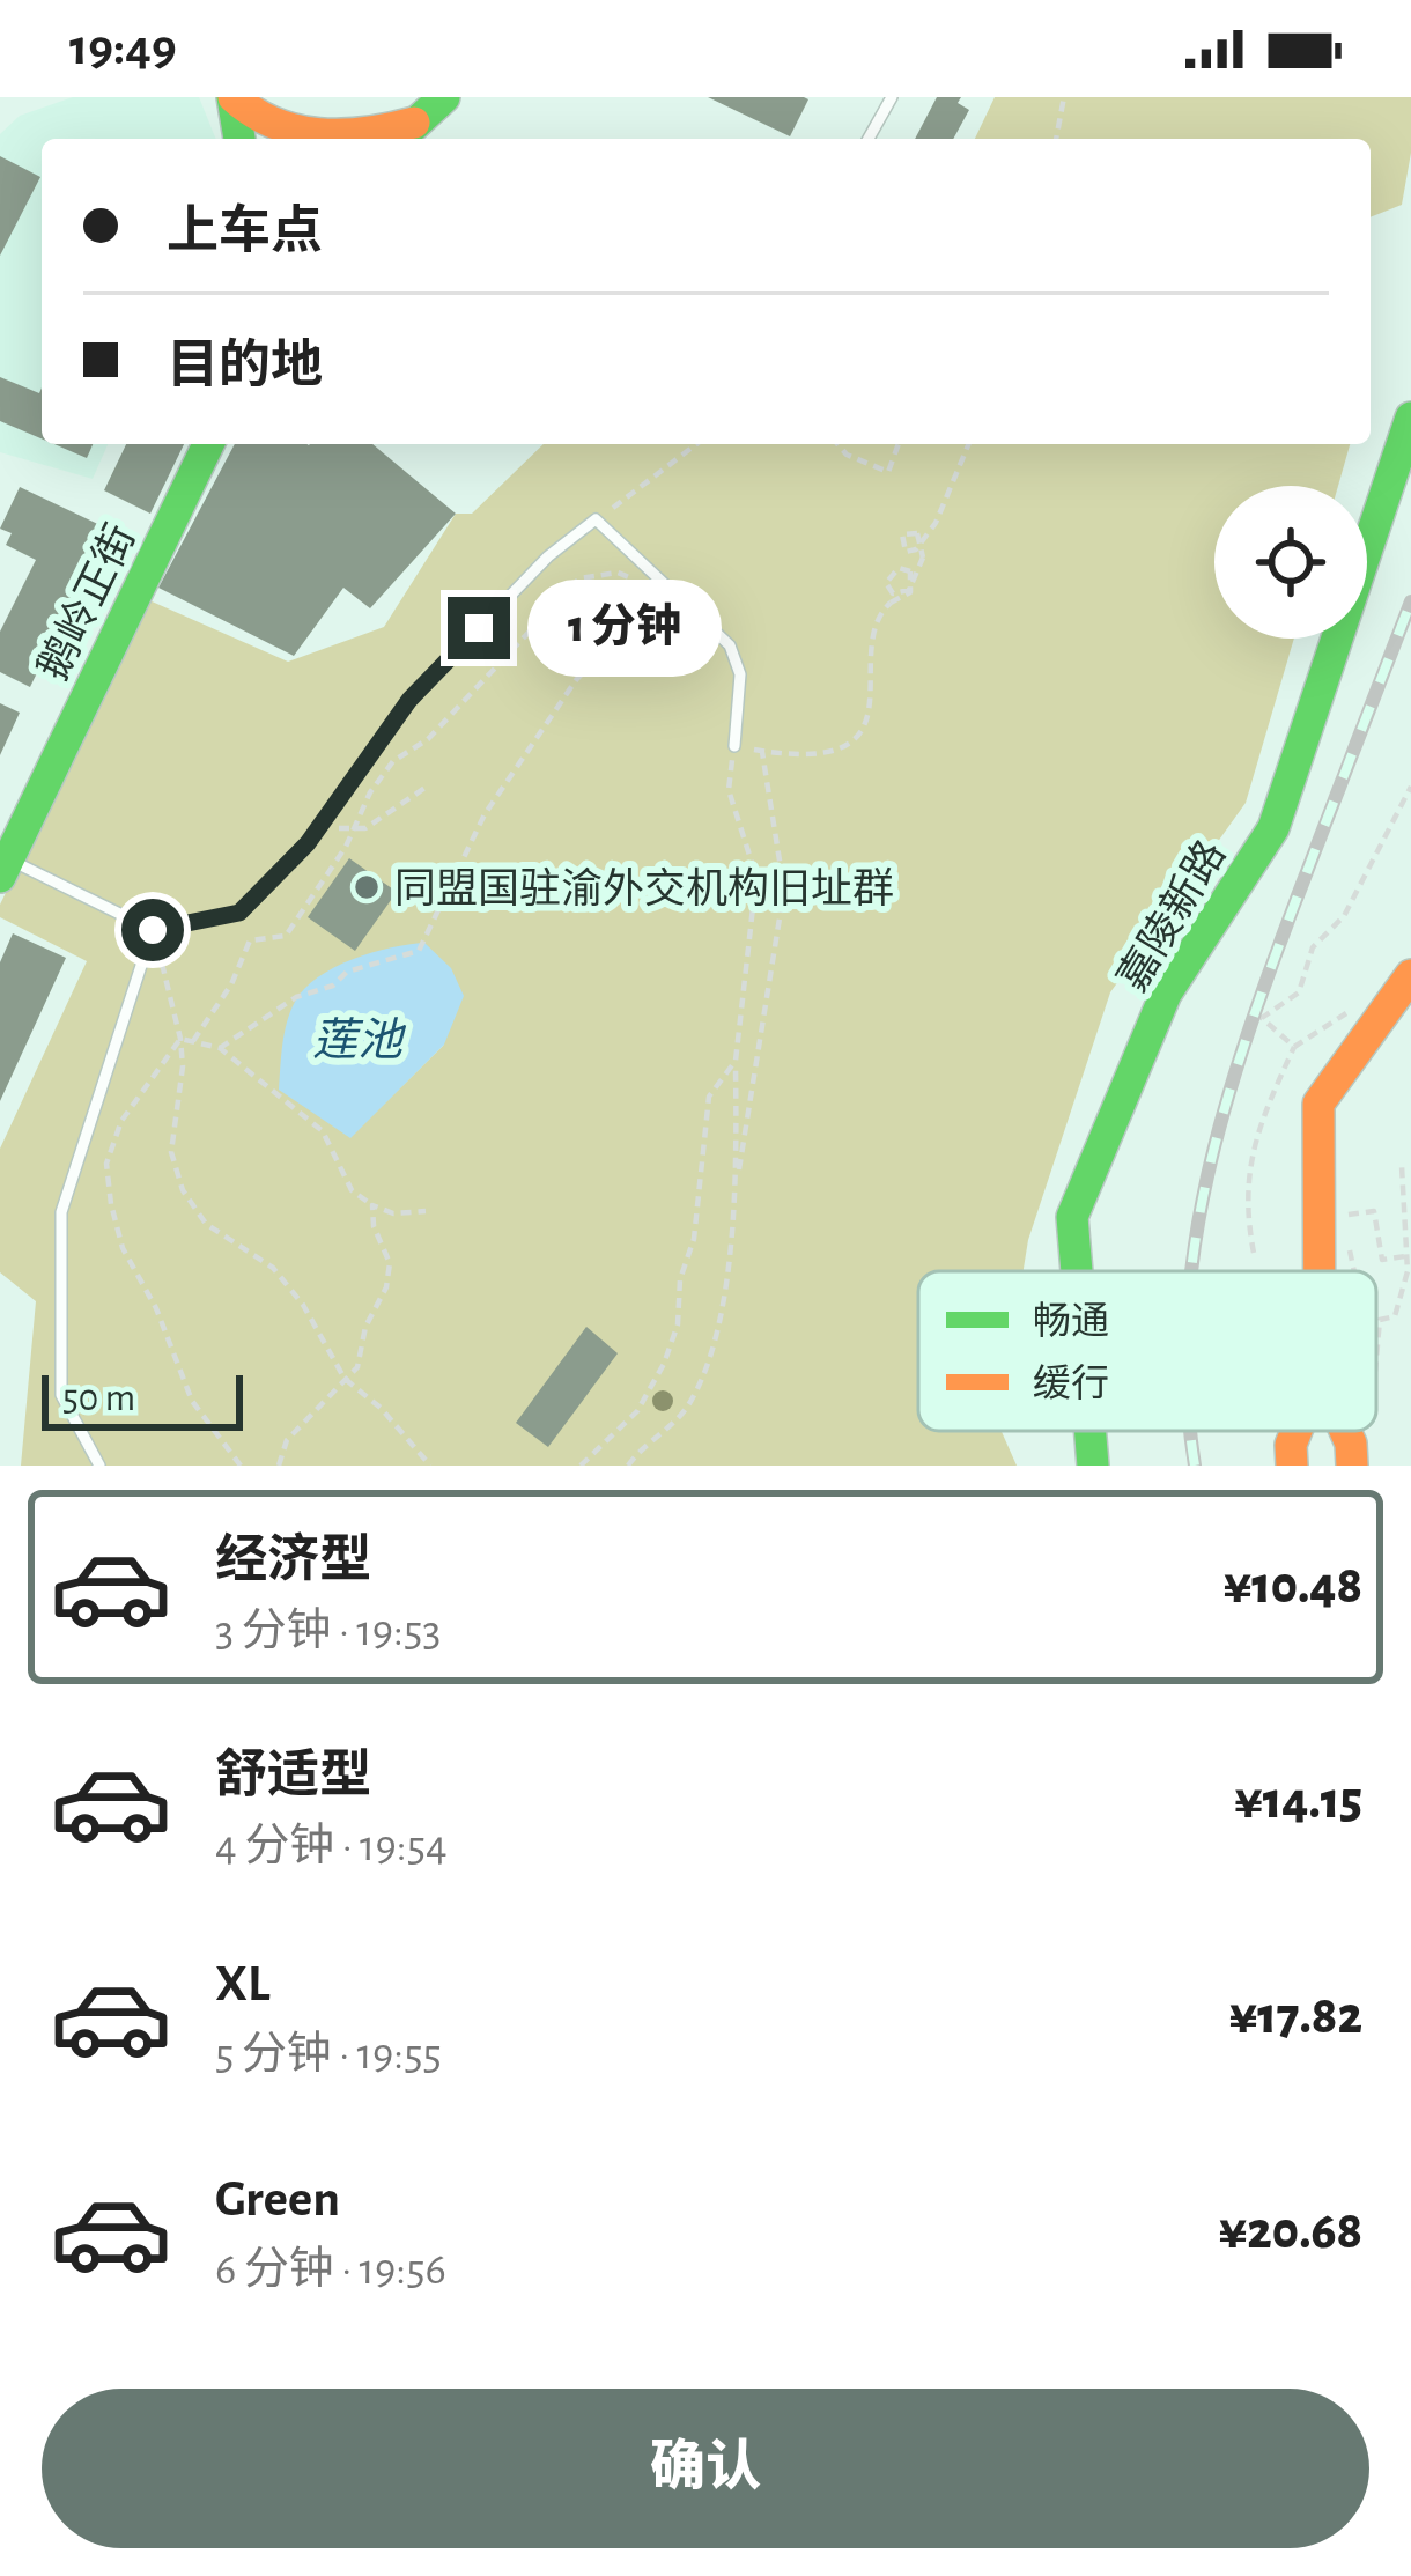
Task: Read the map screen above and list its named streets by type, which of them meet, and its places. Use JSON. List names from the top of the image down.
{
  "streets": {
    "street": ["鹅岭正街", "嘉陵新路"]
  },
  "water": ["莲池"],
  "places": ["同盟国驻渝外交机构旧址群"],
  "legend": ["畅通", "缓行"],
  "scale_bar": "50 m",
  "page": {
    "status": "19:49",
    "banner": ["上车点", "目的地"],
    "bubble": "1 分钟",
    "scale": "50 m",
    "list": [
      {
        "name": "经济型",
        "note": "3 分钟 · 19:53",
        "value": "¥10.48"
      },
      {
        "name": "舒适型",
        "note": "4 分钟 · 19:54",
        "value": "¥14.15"
      },
      {
        "name": "XL",
        "note": "5 分钟 · 19:55",
        "value": "¥17.82"
      },
      {
        "name": "Green",
        "note": "6 分钟 · 19:56",
        "value": "¥20.68"
      }
    ],
    "buttons": "确认"
  }
}
